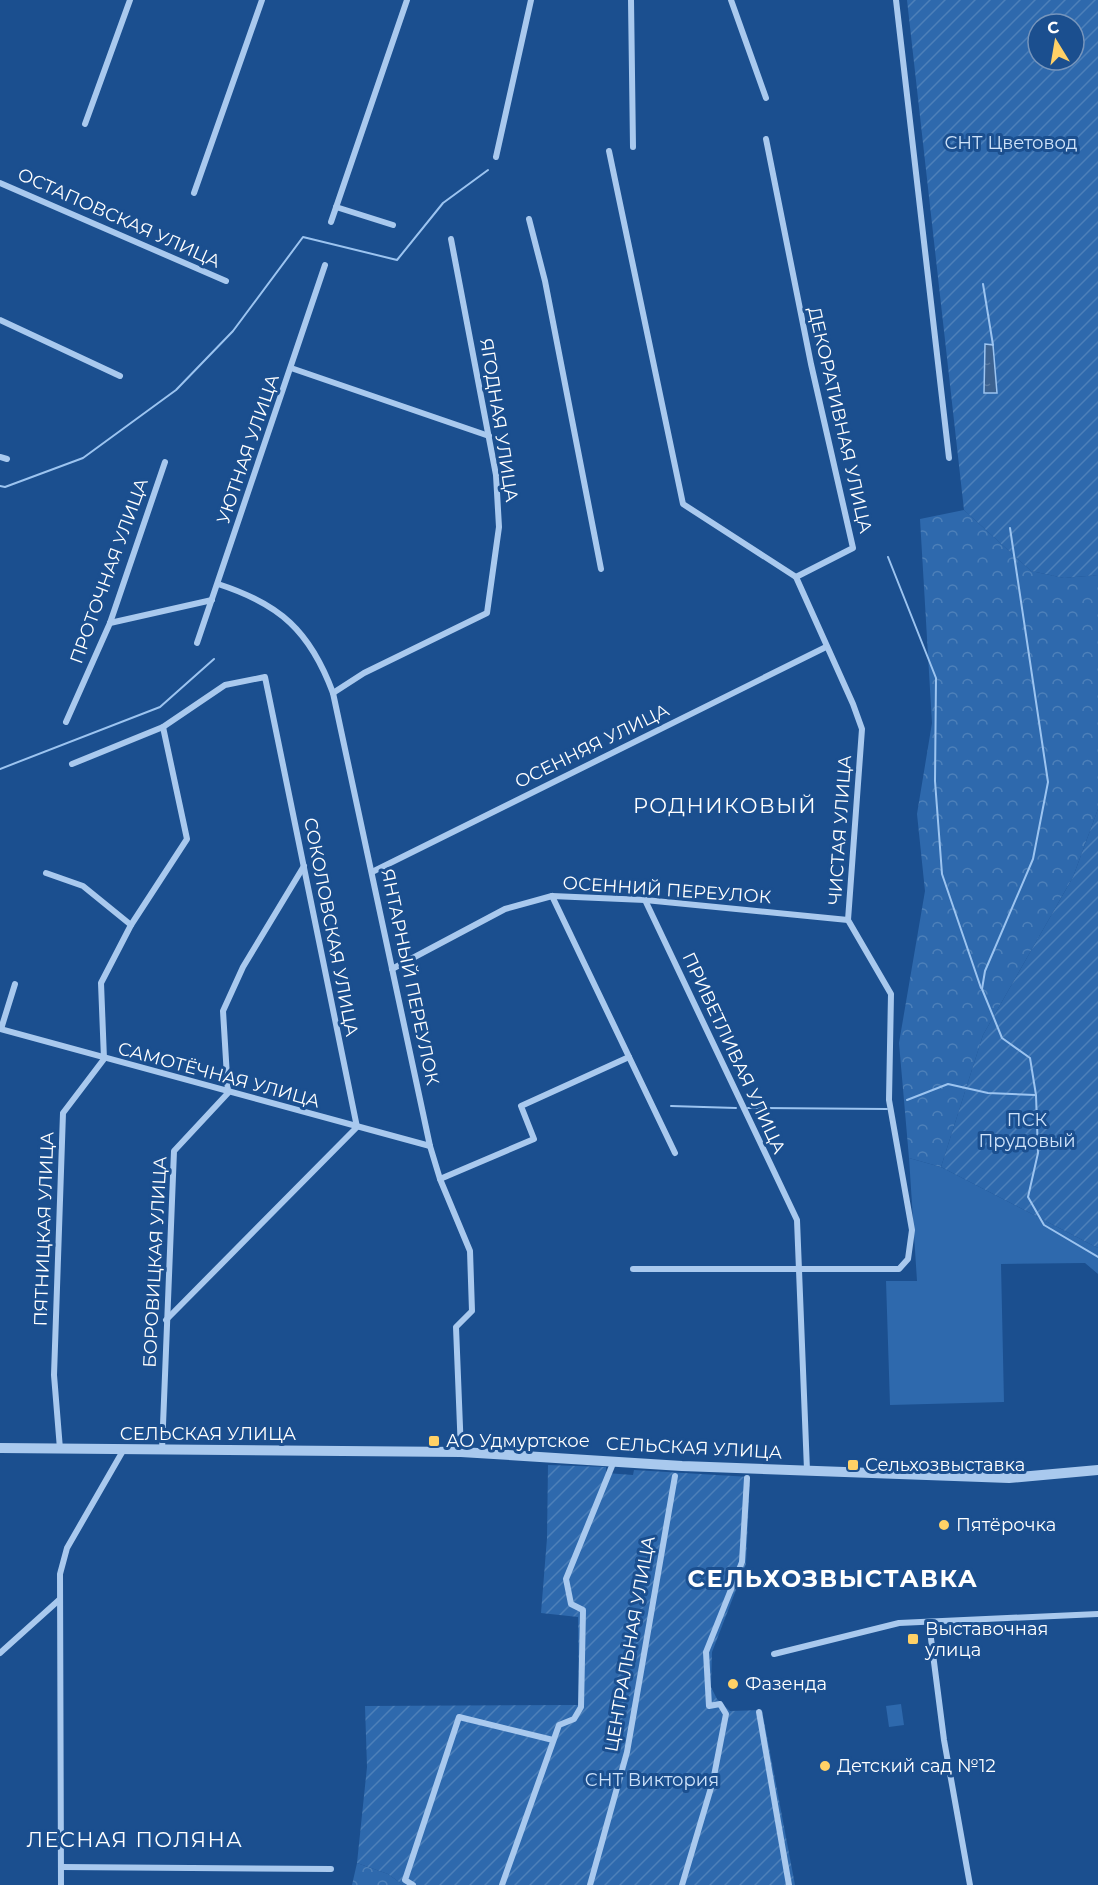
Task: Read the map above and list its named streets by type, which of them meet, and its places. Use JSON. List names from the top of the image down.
{
  "streets": {
    "street": [
      "ОСТАПОВСКАЯ УЛИЦА",
      "ЯГОДНАЯ УЛИЦА",
      "ДЕКОРАТИВНАЯ УЛИЦА",
      "УЮТНАЯ УЛИЦА",
      "ПРОТОЧНАЯ УЛИЦА",
      "ОСЕННЯЯ УЛИЦА",
      "ЧИСТАЯ УЛИЦА",
      "ОСЕННИЙ ПЕРЕУЛОК",
      "СОКОЛОВСКАЯ УЛИЦА",
      "ЯНТАРНЫЙ ПЕРЕУЛОК",
      "ПРИВЕТЛИВАЯ УЛИЦА",
      "САМОТЁЧНАЯ УЛИЦА",
      "ПЯТНИЦКАЯ УЛИЦА",
      "БОРОВИЦКАЯ УЛИЦА",
      "СЕЛЬСКАЯ УЛИЦА",
      "ЦЕНТРАЛЬНАЯ УЛИЦА"
    ]
  },
  "crossings": [
    ["ЯГОДНАЯ УЛИЦА", "ЯНТАРНЫЙ ПЕРЕУЛОК"],
    ["ДЕКОРАТИВНАЯ УЛИЦА", "ЧИСТАЯ УЛИЦА"],
    ["УЮТНАЯ УЛИЦА", "ЯНТАРНЫЙ ПЕРЕУЛОК"],
    ["ОСЕННЯЯ УЛИЦА", "ЧИСТАЯ УЛИЦА"],
    ["ОСЕННЯЯ УЛИЦА", "ЯНТАРНЫЙ ПЕРЕУЛОК"],
    ["ЧИСТАЯ УЛИЦА", "ОСЕННИЙ ПЕРЕУЛОК"],
    ["ЧИСТАЯ УЛИЦА", "ПРИВЕТЛИВАЯ УЛИЦА"],
    ["ОСЕННИЙ ПЕРЕУЛОК", "ЯНТАРНЫЙ ПЕРЕУЛОК"],
    ["ОСЕННИЙ ПЕРЕУЛОК", "ПРИВЕТЛИВАЯ УЛИЦА"],
    ["СОКОЛОВСКАЯ УЛИЦА", "САМОТЁЧНАЯ УЛИЦА"],
    ["ЯНТАРНЫЙ ПЕРЕУЛОК", "САМОТЁЧНАЯ УЛИЦА"],
    ["ЯНТАРНЫЙ ПЕРЕУЛОК", "СЕЛЬСКАЯ УЛИЦА"],
    ["САМОТЁЧНАЯ УЛИЦА", "ПЯТНИЦКАЯ УЛИЦА"],
    ["САМОТЁЧНАЯ УЛИЦА", "БОРОВИЦКАЯ УЛИЦА"],
    ["ПЯТНИЦКАЯ УЛИЦА", "СЕЛЬСКАЯ УЛИЦА"],
    ["БОРОВИЦКАЯ УЛИЦА", "СЕЛЬСКАЯ УЛИЦА"]
  ],
  "districts": ["РОДНИКОВЫЙ", "СЕЛЬХОЗВЫСТАВКА", "ЛЕСНАЯ ПОЛЯНА"],
  "parks": ["СНТ Цветовод", "ПСК Прудовый", "СНТ Виктория"],
  "places": {
    "transit": ["АО Удмуртское", "Сельхозвыставка", "Выставочная улица"],
    "other": ["Пятёрочка", "Фазенда", "Детский сад №12"]
  },
  "north": "top"
}
